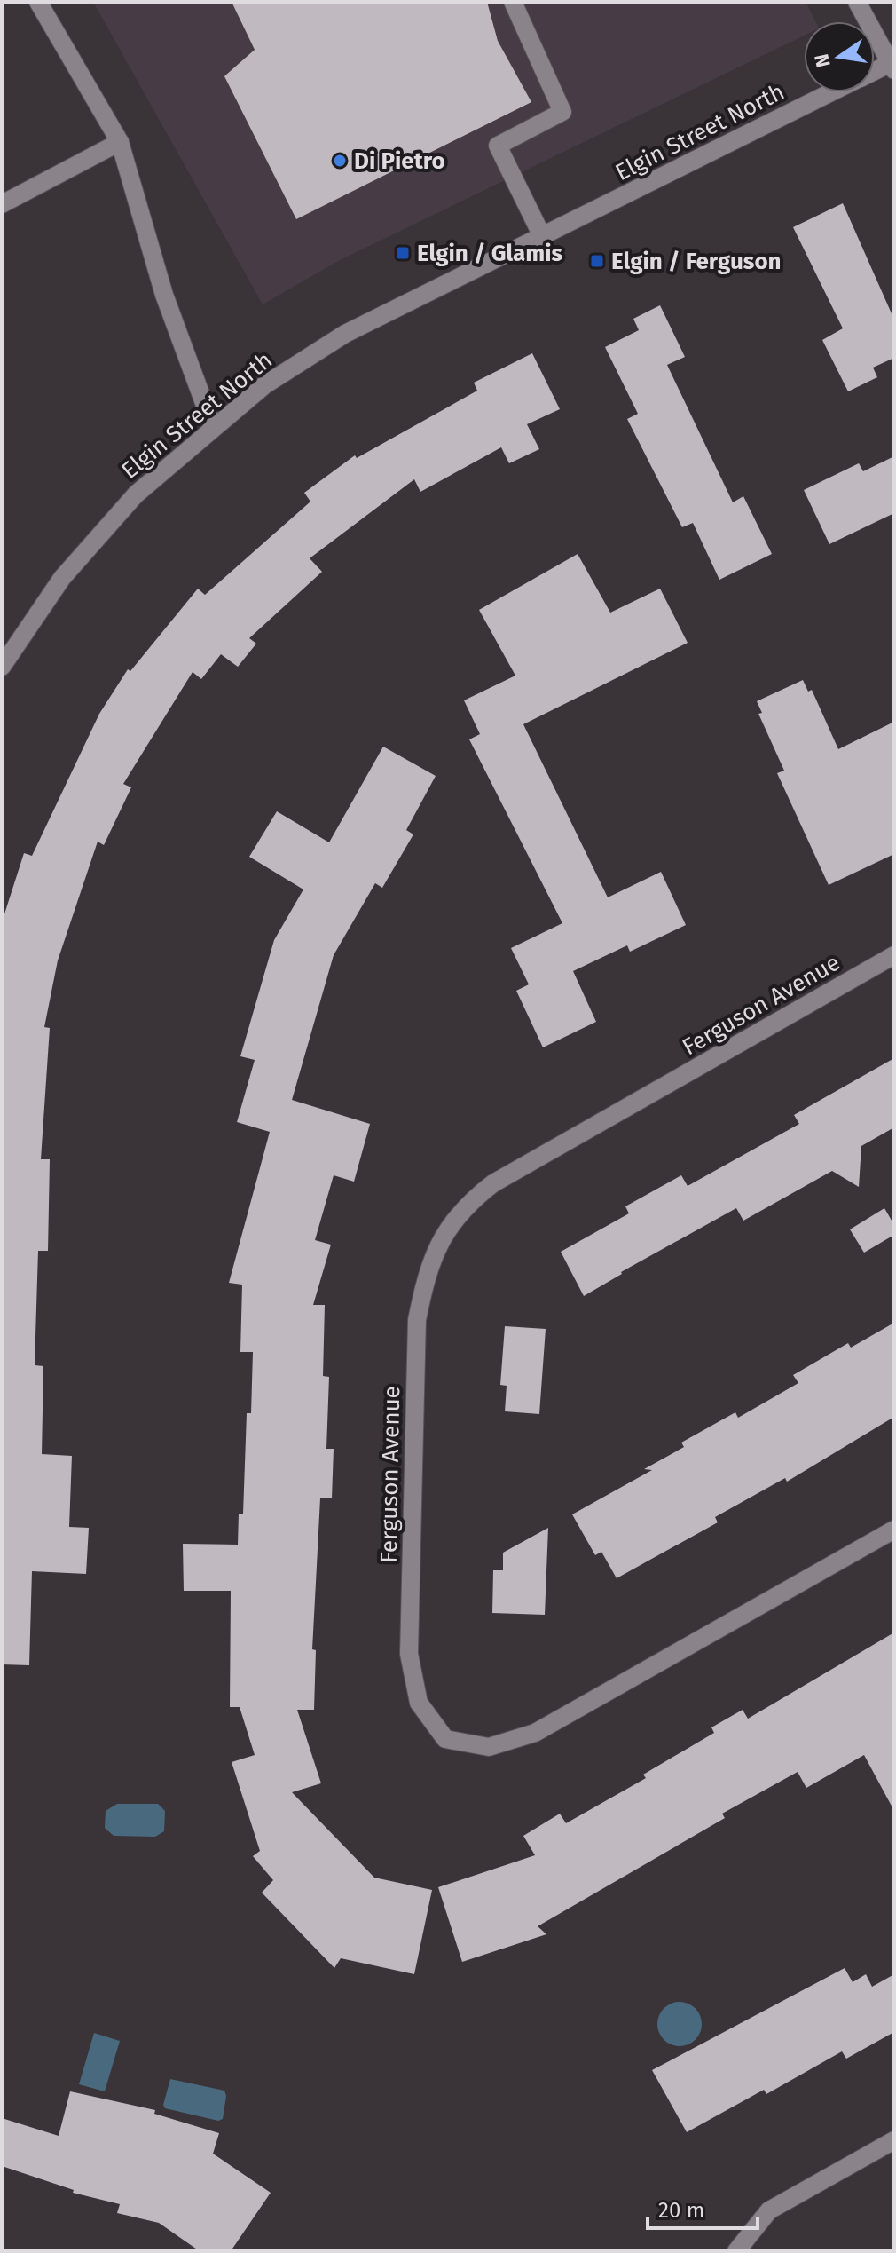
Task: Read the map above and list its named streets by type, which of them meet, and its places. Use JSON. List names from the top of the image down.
{
  "streets": {
    "street": ["Elgin Street North", "Ferguson Avenue"]
  },
  "places": {
    "other": ["Di Pietro"],
    "transit": ["Elgin / Glamis", "Elgin / Ferguson"]
  },
  "scale_bar": "20 m",
  "north": "left"
}
